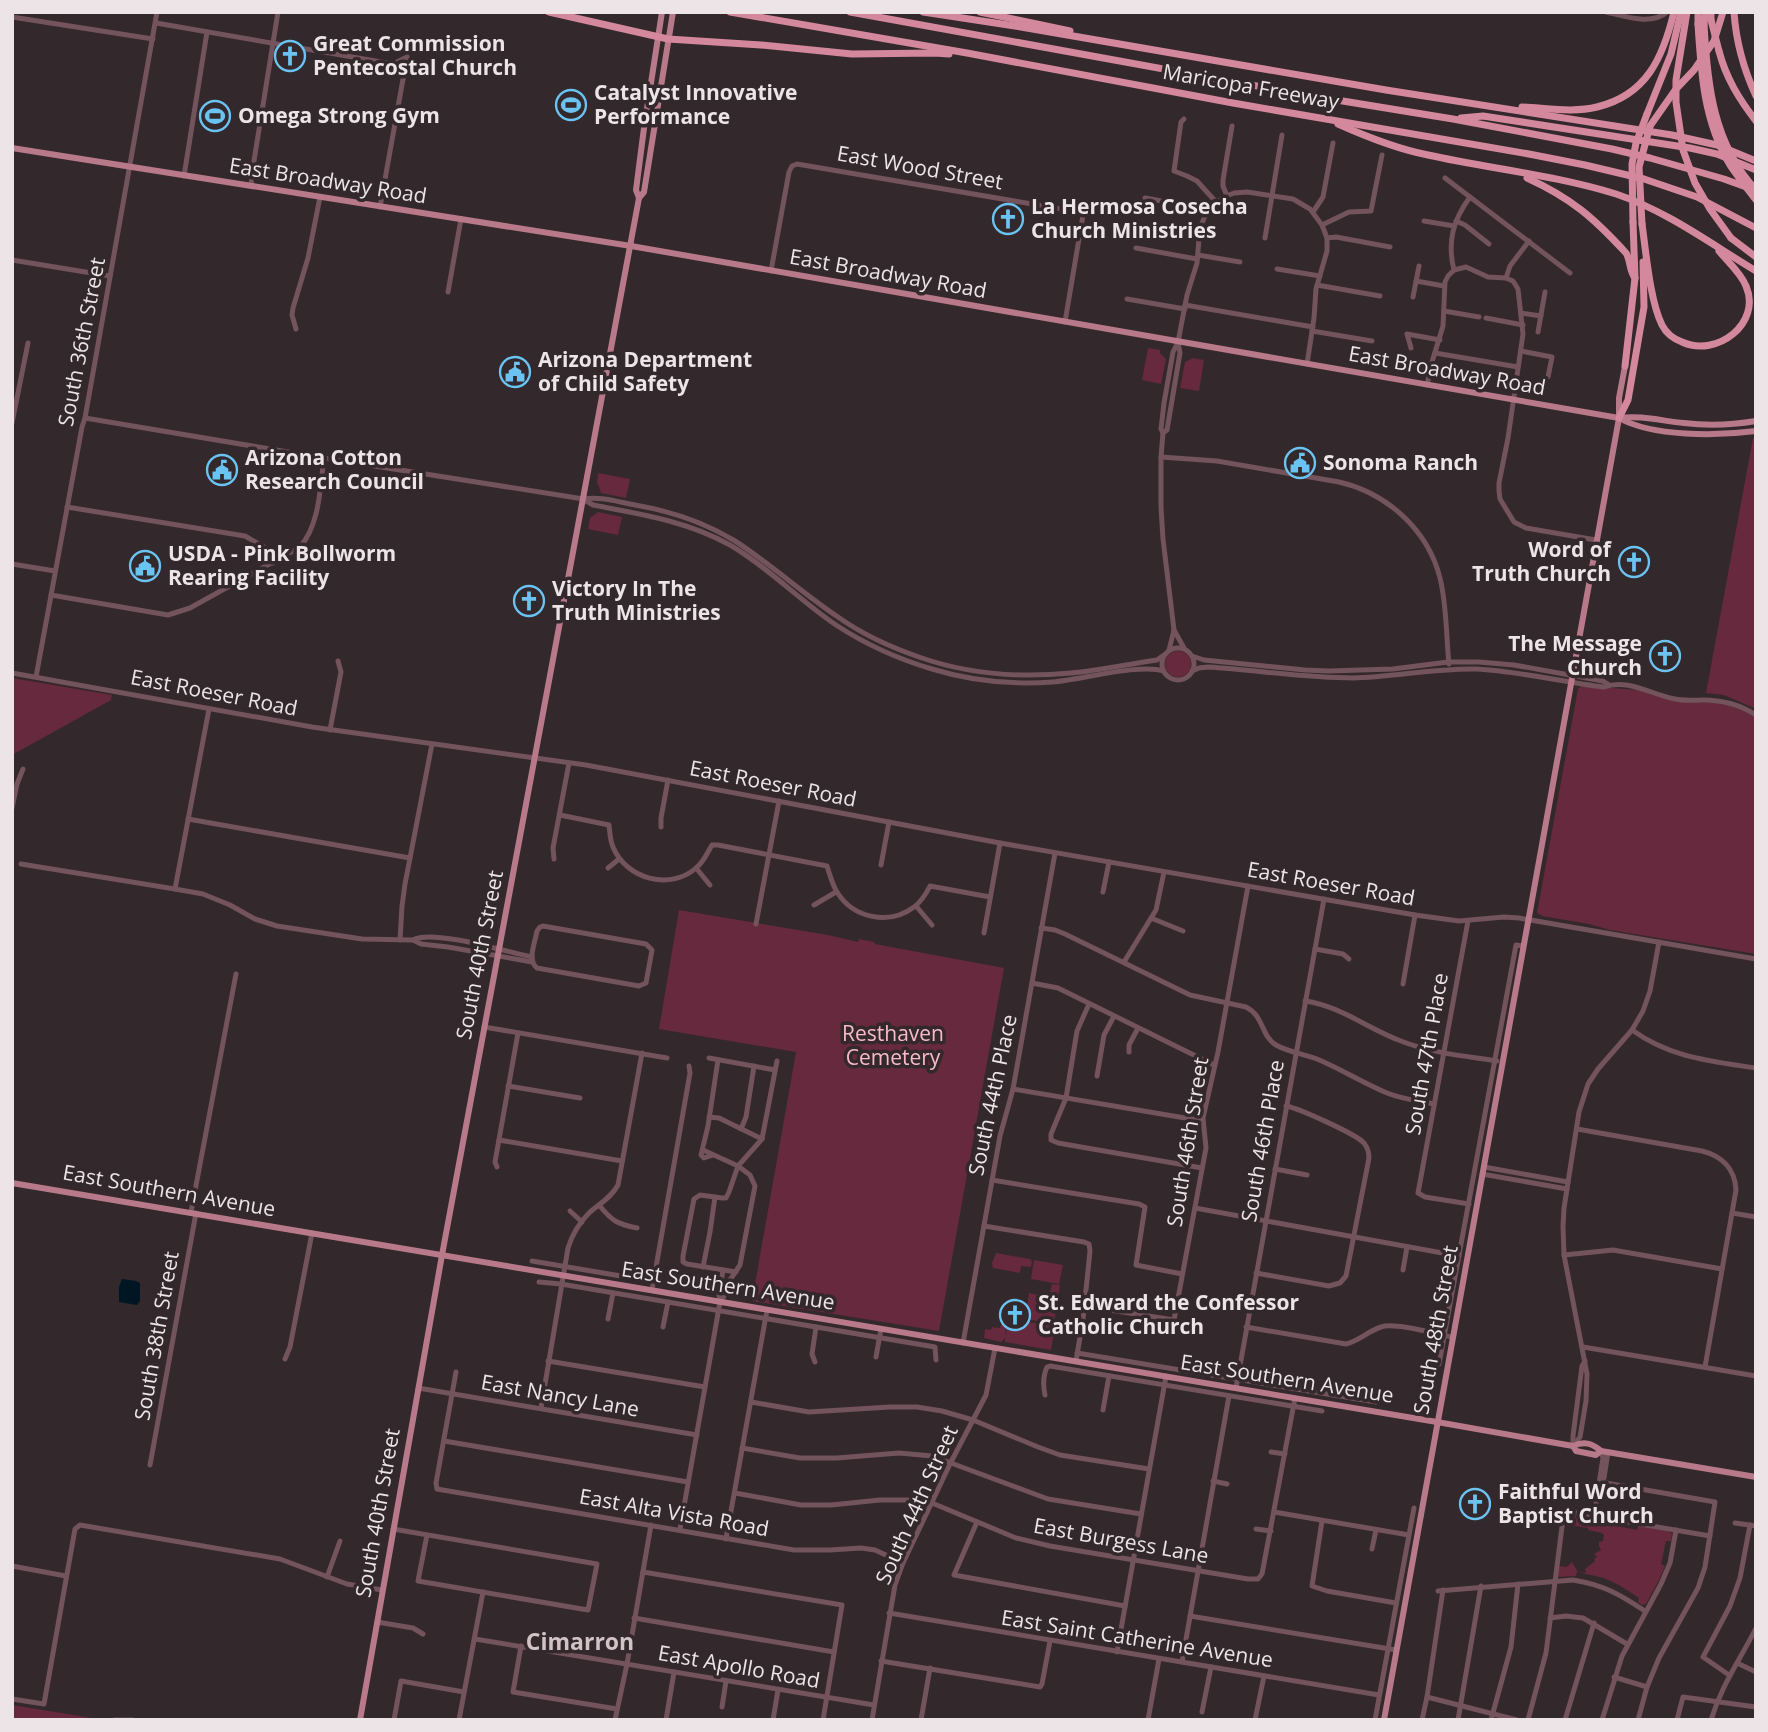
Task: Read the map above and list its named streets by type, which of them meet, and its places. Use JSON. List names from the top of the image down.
{
  "streets": {
    "highway": ["Maricopa Freeway", "South 48th Street"],
    "main road": ["East Broadway Road", "South 40th Street", "East Southern Avenue"],
    "street": [
      "East Wood Street",
      "South 36th Street",
      "East Roeser Road",
      "South 47th Place",
      "South 44th Place",
      "South 46th Place",
      "South 46th Street",
      "South 38th Street",
      "East Nancy Lane",
      "South 44th Street",
      "East Alta Vista Road",
      "East Burgess Lane",
      "East Saint Catherine Avenue",
      "East Apollo Road"
    ]
  },
  "crossings": [
    ["East Wood Street", "East Broadway Road"],
    ["East Broadway Road", "South 36th Street"],
    ["East Broadway Road", "South 40th Street"],
    ["East Broadway Road", "South 48th Street"],
    ["South 36th Street", "East Roeser Road"],
    ["East Roeser Road", "South 40th Street"],
    ["East Roeser Road", "South 47th Place"],
    ["East Roeser Road", "South 44th Place"],
    ["East Roeser Road", "South 46th Place"],
    ["East Roeser Road", "South 46th Street"],
    ["East Roeser Road", "South 48th Street"],
    ["South 40th Street", "East Southern Avenue"],
    ["South 40th Street", "East Nancy Lane"],
    ["South 47th Place", "South 48th Street"],
    ["South 44th Place", "East Southern Avenue"],
    ["South 46th Place", "East Southern Avenue"],
    ["East Southern Avenue", "South 48th Street"],
    ["East Southern Avenue", "South 38th Street"],
    ["East Southern Avenue", "South 44th Street"],
    ["South 48th Street", "East Saint Catherine Avenue"],
    ["South 44th Street", "East Alta Vista Road"],
    ["South 44th Street", "East Burgess Lane"],
    ["South 44th Street", "East Saint Catherine Avenue"],
    ["South 44th Street", "East Apollo Road"]
  ],
  "districts": ["Cimarron"],
  "parks": ["Resthaven Cemetery"],
  "places": {
    "church": [
      "Great Commission Pentecostal Church",
      "La Hermosa Cosecha Church Ministries",
      "Word of Truth Church",
      "Victory In The Truth Ministries",
      "The Message Church",
      "St. Edward the Confessor Catholic Church",
      "Faithful Word Baptist Church"
    ],
    "sports": ["Catalyst Innovative Performance", "Omega Strong Gym"],
    "public building": [
      "Arizona Department of Child Safety",
      "Sonoma Ranch",
      "Arizona Cotton Research Council",
      "USDA - Pink Bollworm Rearing Facility"
    ]
  }
}
